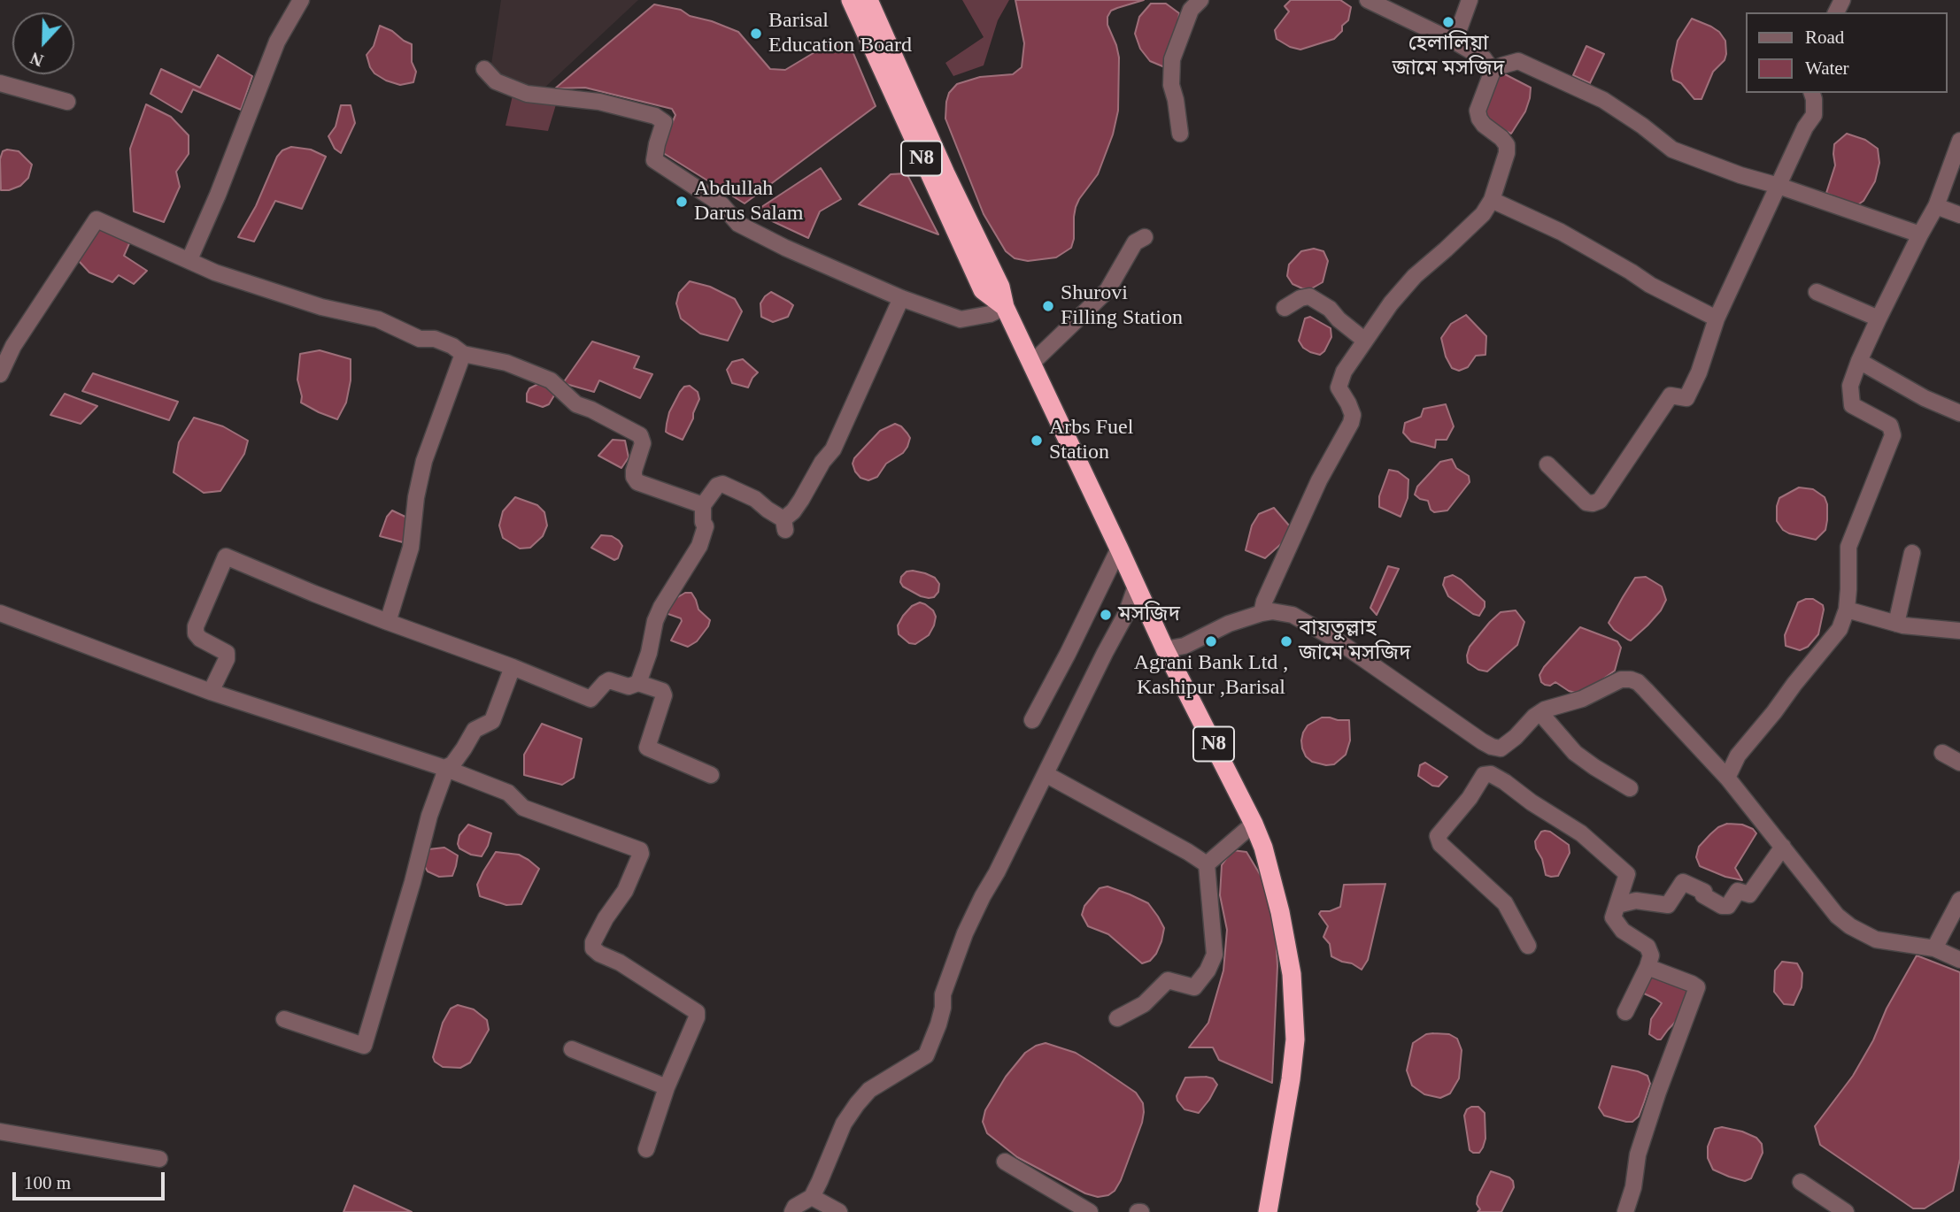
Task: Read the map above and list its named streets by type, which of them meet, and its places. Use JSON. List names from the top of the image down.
{
  "streets": {
    "highway": ["N8"]
  },
  "places": [
    "হেলালিয়া জামে মসজিদ",
    "Barisal Education Board",
    "Abdullah Darus Salam",
    "Shurovi Filling Station",
    "Arbs Fuel Station",
    "মসজিদ",
    "Agrani Bank Ltd , Kashipur ,Barisal",
    "বায়তুল্লাহ জামে মসজিদ"
  ],
  "legend": ["Road", "Water"],
  "scale_bar": "100 m",
  "north": "bottom"
}
